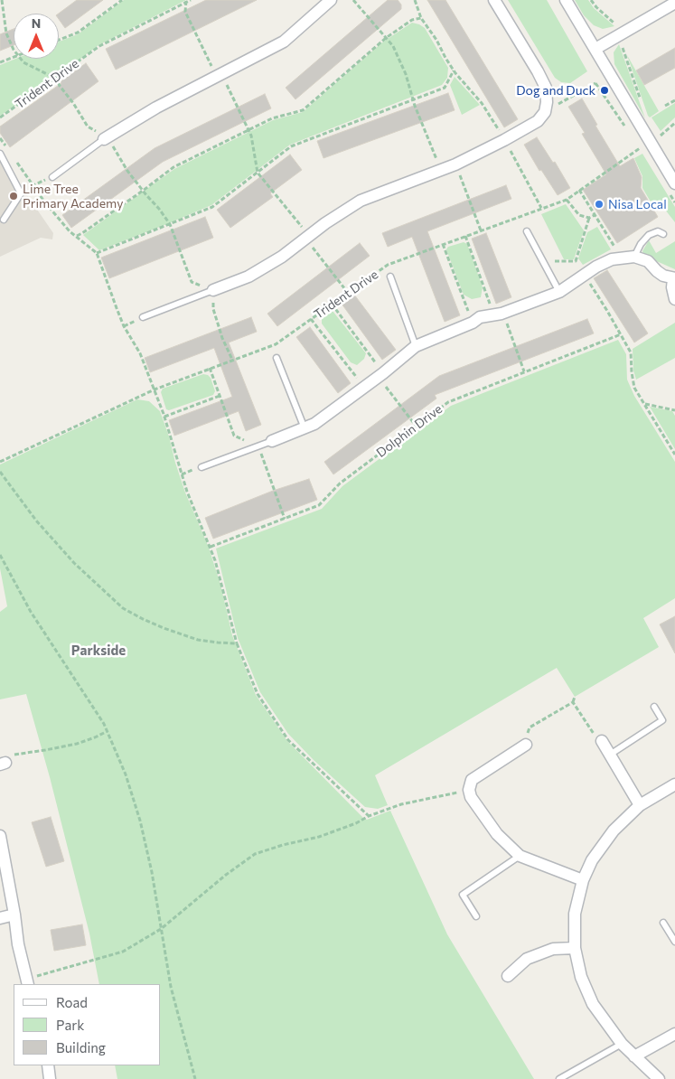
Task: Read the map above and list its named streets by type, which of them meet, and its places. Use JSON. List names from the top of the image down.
{
  "streets": {
    "path": ["Trident Drive", "Dolphin Drive"]
  },
  "districts": ["Parkside"],
  "places": ["Dog and Duck", "Lime Tree Primary Academy", "Nisa Local"],
  "legend": ["Road", "Park", "Building"],
  "north": "top"
}
